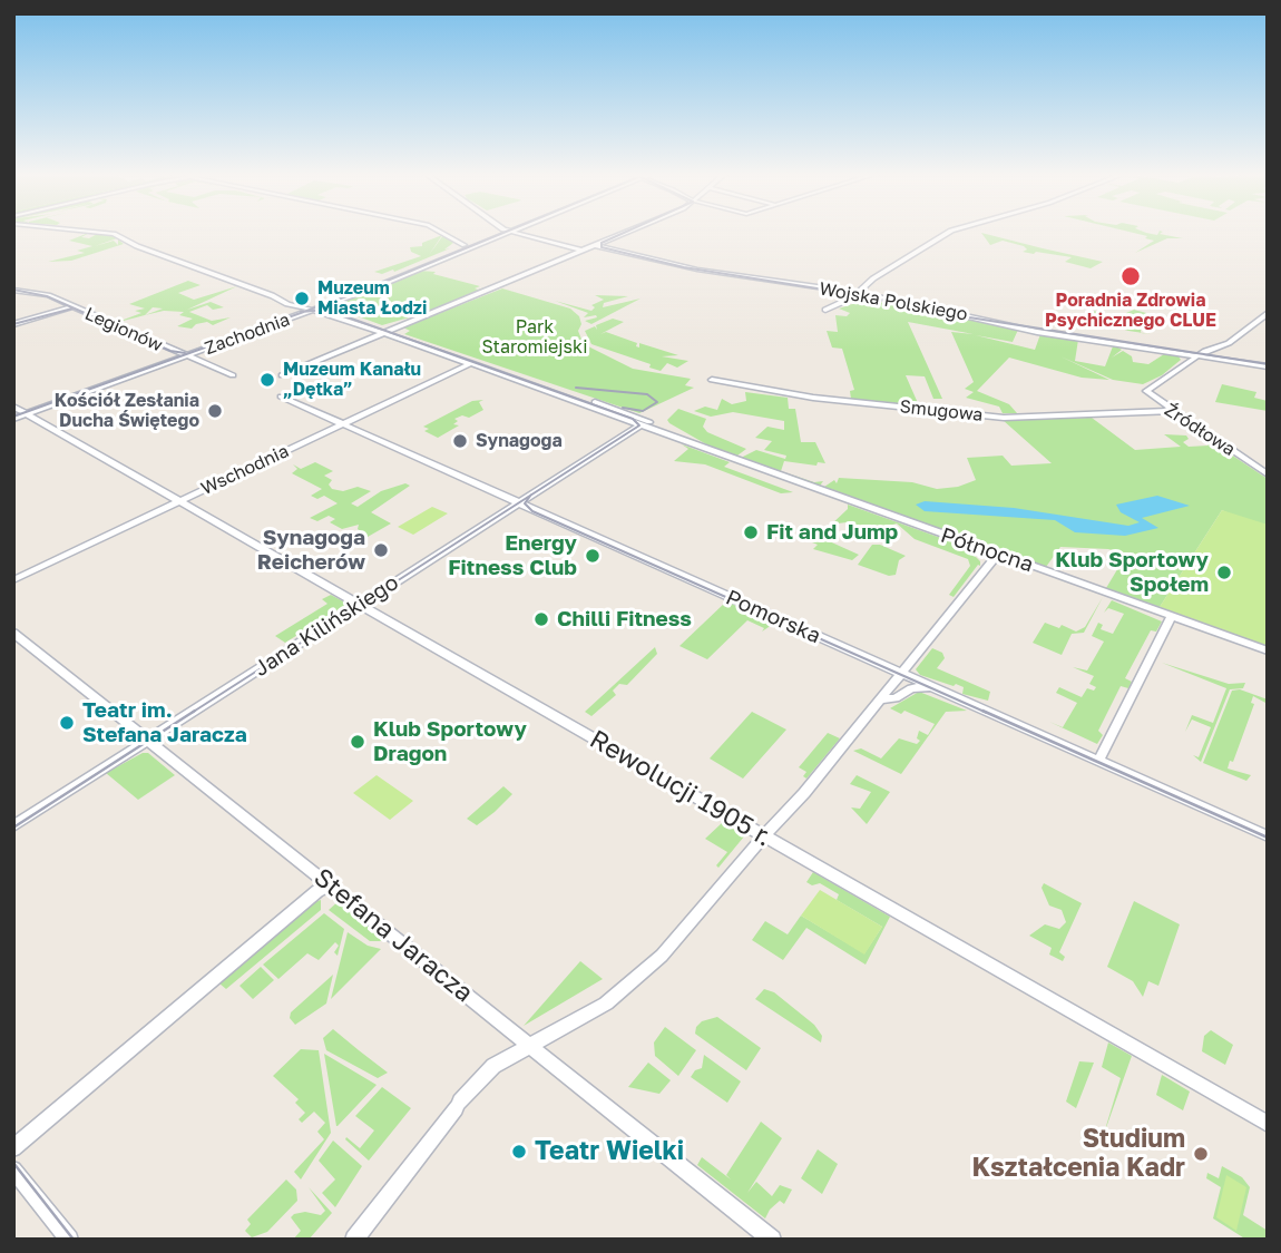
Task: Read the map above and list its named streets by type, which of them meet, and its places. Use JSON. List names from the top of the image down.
{
  "streets": {
    "street": [
      "Wojska Polskiego",
      "Legionów",
      "Zachodnia",
      "Smugowa",
      "Źródłowa",
      "Wschodnia",
      "Północna",
      "Pomorska",
      "Jana Kilińskiego",
      "Rewolucji 1905 r.",
      "Stefana Jaracza"
    ]
  },
  "crossings": [
    ["Wojska Polskiego", "Źródłowa"],
    ["Legionów", "Zachodnia"],
    ["Zachodnia", "Północna"],
    ["Zachodnia", "Rewolucji 1905 r."],
    ["Smugowa", "Źródłowa"],
    ["Wschodnia", "Północna"],
    ["Wschodnia", "Pomorska"],
    ["Wschodnia", "Rewolucji 1905 r."],
    ["Północna", "Jana Kilińskiego"],
    ["Pomorska", "Jana Kilińskiego"],
    ["Jana Kilińskiego", "Rewolucji 1905 r."],
    ["Jana Kilińskiego", "Stefana Jaracza"]
  ],
  "parks": ["Park Staromiejski"],
  "places": [
    "Poradnia Zdrowia Psychicznego CLUE",
    "Muzeum Miasta Łodzi",
    "Muzeum Kanału „Dętka”",
    "Kościół Zesłania Ducha Świętego",
    "Synagoga",
    "Fit and Jump",
    "Synagoga Reicherów",
    "Energy Fitness Club",
    "Klub Sportowy Społem",
    "Chilli Fitness",
    "Teatr im. Stefana Jaracza",
    "Klub Sportowy Dragon",
    "Teatr Wielki",
    "Studium Kształcenia Kadr"
  ]
}
